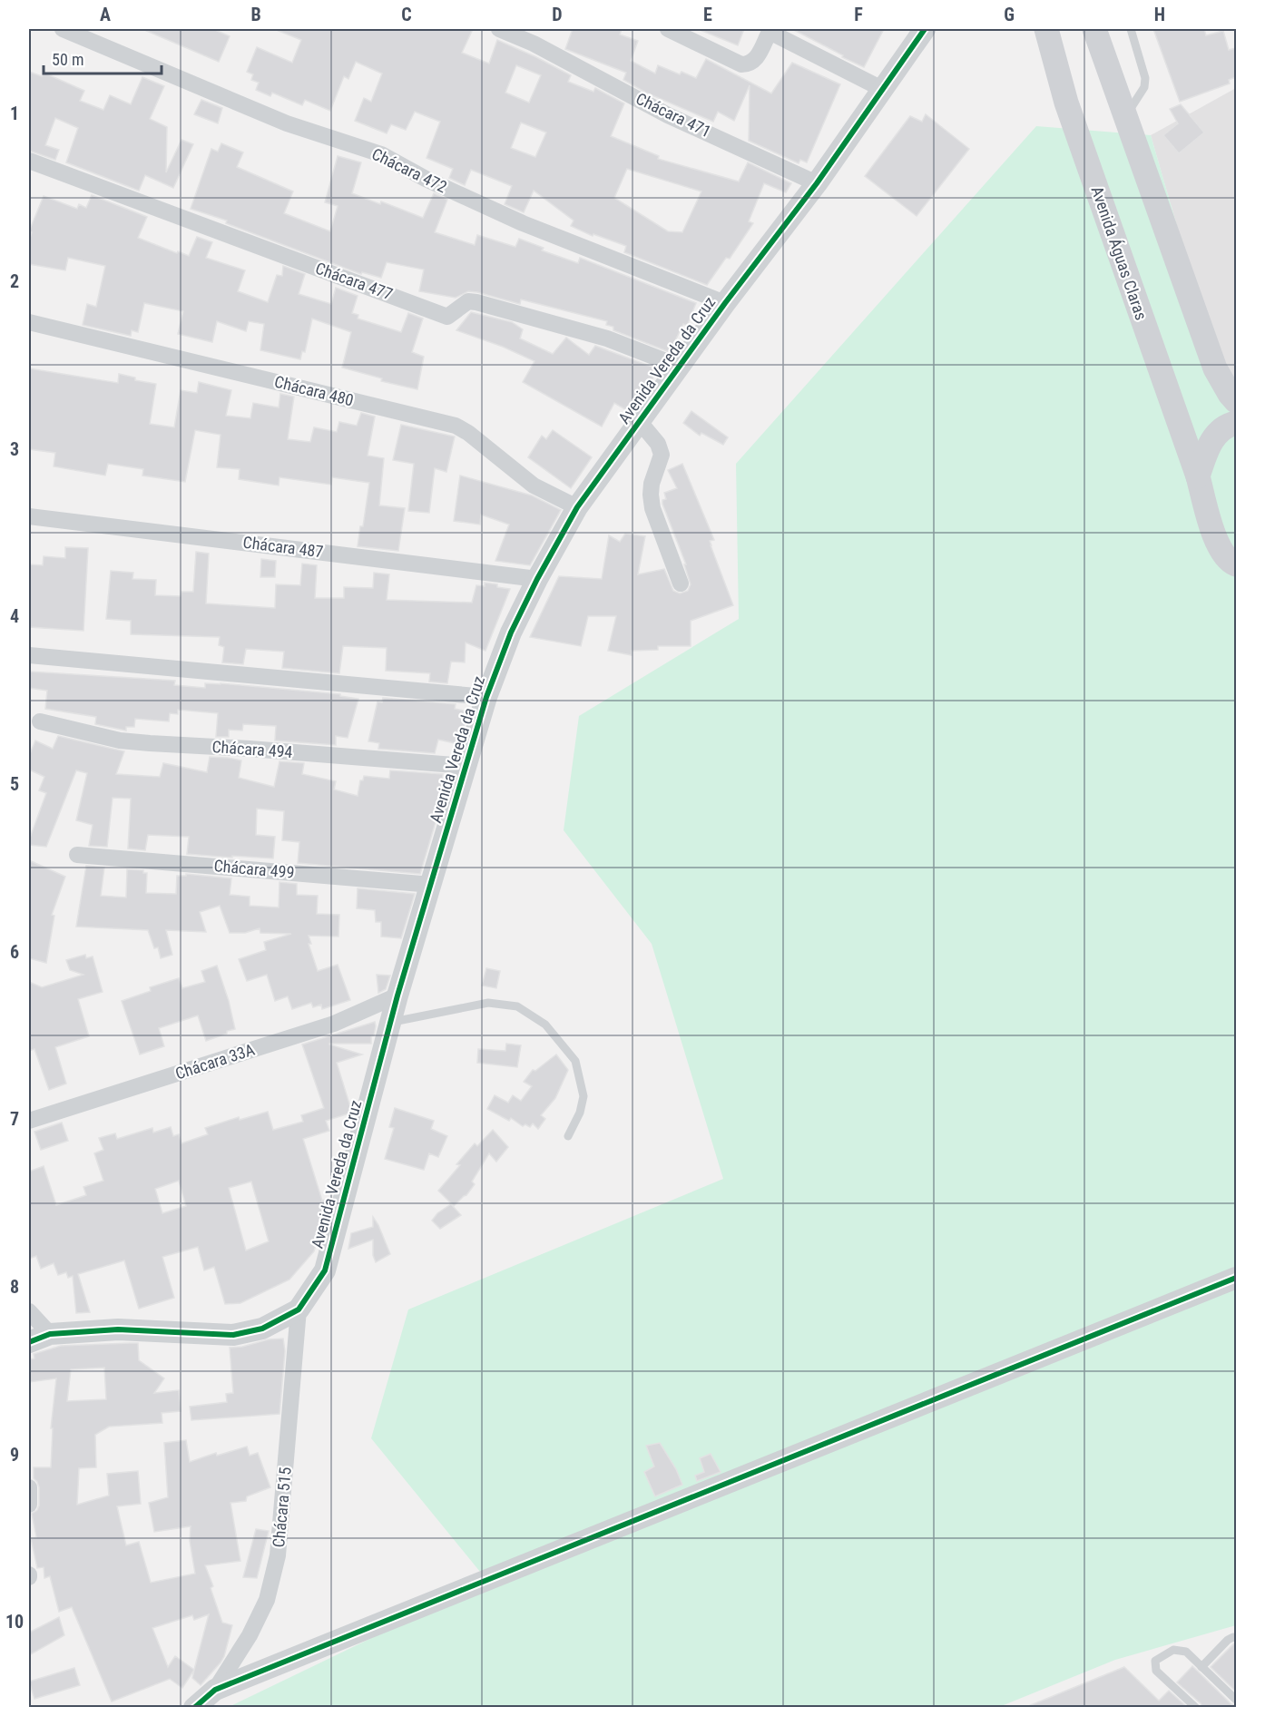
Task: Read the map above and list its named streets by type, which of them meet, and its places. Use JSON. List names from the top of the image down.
{
  "streets": {
    "main road": ["Avenida Águas Claras"],
    "street": [
      "Chácara 471",
      "Chácara 472",
      "Chácara 477",
      "Avenida Vereda da Cruz",
      "Chácara 480",
      "Chácara 487",
      "Chácara 494",
      "Chácara 499",
      "Chácara 33A",
      "Chácara 515"
    ]
  },
  "crossings": [
    ["Chácara 471", "Avenida Vereda da Cruz"],
    ["Chácara 472", "Avenida Vereda da Cruz"],
    ["Chácara 477", "Avenida Vereda da Cruz"],
    ["Avenida Vereda da Cruz", "Chácara 480"],
    ["Avenida Vereda da Cruz", "Chácara 487"],
    ["Avenida Vereda da Cruz", "Chácara 494"],
    ["Avenida Vereda da Cruz", "Chácara 499"],
    ["Avenida Vereda da Cruz", "Chácara 33A"],
    ["Avenida Vereda da Cruz", "Chácara 515"]
  ],
  "scale_bar": "50 m",
  "grid": {
    "columns": [
      "A",
      "B",
      "C",
      "D",
      "E",
      "F",
      "G",
      "H"
    ],
    "rows": [
      "1",
      "2",
      "3",
      "4",
      "5",
      "6",
      "7",
      "8",
      "9",
      "10"
    ]
  }
}
